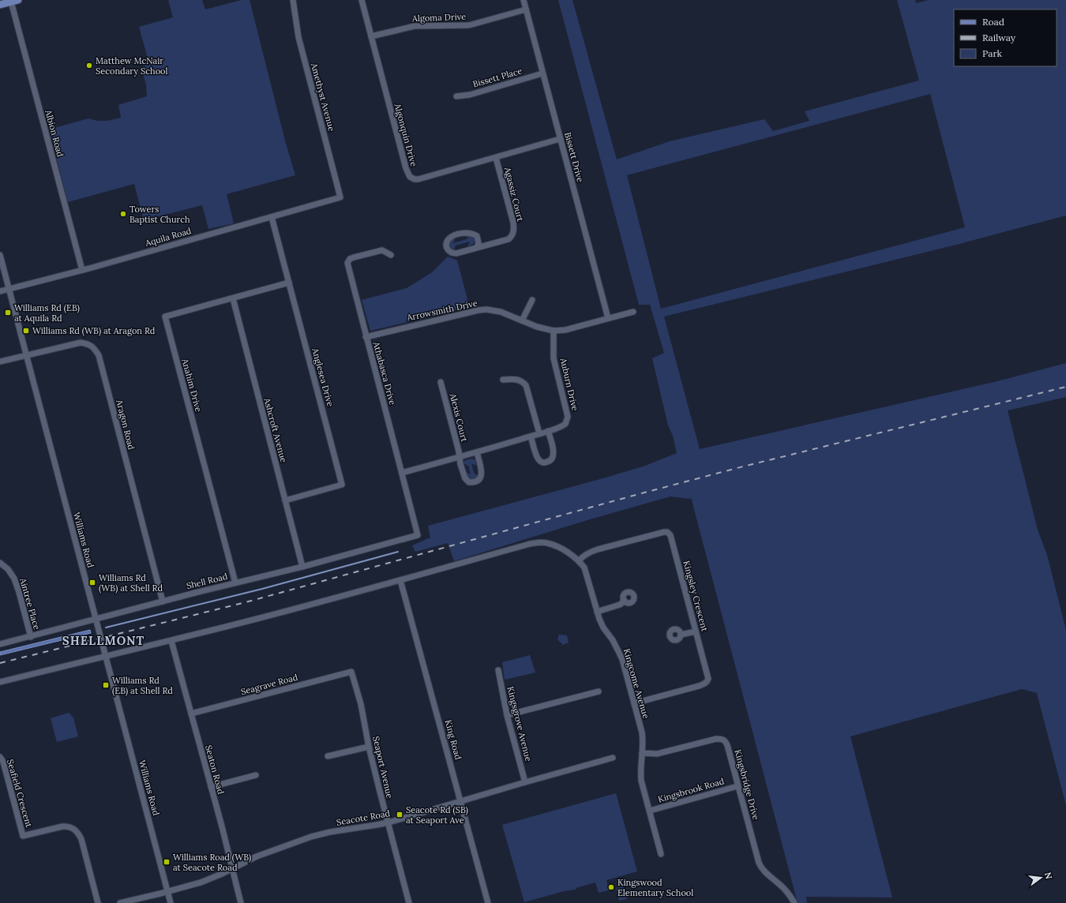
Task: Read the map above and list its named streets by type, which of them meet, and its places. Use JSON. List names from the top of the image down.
{
  "streets": {
    "street": [
      "Algoma Drive",
      "Bissett Place",
      "Amethyst Avenue",
      "Albion Road",
      "Algonquin Drive",
      "Bissett Drive",
      "Agassiz Court",
      "Aquila Road",
      "Arrowsmith Drive",
      "Athabasca Drive",
      "Anglesea Drive",
      "Auburn Drive",
      "Anahim Drive",
      "Alexis Court",
      "Aragon Road",
      "Ashcroft Avenue",
      "Williams Road",
      "Shell Road",
      "Kingsley Crescent",
      "Aintree Place",
      "Kingcome Avenue",
      "Seagrave Road",
      "Kingsgrove Avenue",
      "King Road",
      "Seaport Avenue",
      "Seaton Road",
      "Kingsbridge Drive",
      "Kingsbrook Road",
      "Seafield Crescent",
      "Seacote Road"
    ]
  },
  "crossings": [
    ["Algoma Drive", "Algonquin Drive"],
    ["Algoma Drive", "Bissett Drive"],
    ["Bissett Place", "Bissett Drive"],
    ["Amethyst Avenue", "Aquila Road"],
    ["Albion Road", "Aquila Road"],
    ["Algonquin Drive", "Bissett Drive"],
    ["Algonquin Drive", "Agassiz Court"],
    ["Bissett Drive", "Arrowsmith Drive"],
    ["Aquila Road", "Anglesea Drive"],
    ["Aquila Road", "Williams Road"],
    ["Arrowsmith Drive", "Athabasca Drive"],
    ["Arrowsmith Drive", "Auburn Drive"],
    ["Athabasca Drive", "Auburn Drive"],
    ["Athabasca Drive", "Shell Road"],
    ["Anglesea Drive", "Anahim Drive"],
    ["Anglesea Drive", "Ashcroft Avenue"],
    ["Auburn Drive", "Alexis Court"],
    ["Anahim Drive", "Ashcroft Avenue"],
    ["Anahim Drive", "Shell Road"],
    ["Aragon Road", "Williams Road"],
    ["Aragon Road", "Shell Road"],
    ["Ashcroft Avenue", "Shell Road"],
    ["Williams Road", "Shell Road"],
    ["Williams Road", "Seacote Road"],
    ["Shell Road", "Aintree Place"],
    ["Kingsley Crescent", "Kingcome Avenue"],
    ["Kingcome Avenue", "King Road"],
    ["Kingcome Avenue", "Kingsbridge Drive"],
    ["Kingcome Avenue", "Kingsbrook Road"],
    ["Seagrave Road", "Seaport Avenue"],
    ["Seagrave Road", "Seaton Road"],
    ["Kingsgrove Avenue", "Seacote Road"],
    ["King Road", "Seacote Road"],
    ["Seaport Avenue", "Seacote Road"],
    ["Seaton Road", "Seacote Road"],
    ["Kingsbridge Drive", "Kingsbrook Road"]
  ],
  "districts": ["SHELLMONT"],
  "places": {
    "other": ["Matthew McNair Secondary School", "Towers Baptist Church", "Kingswood Elementary School"],
    "transit": [
      "Williams Rd (EB) at Aquila Rd",
      "Williams Rd (WB) at Aragon Rd",
      "Williams Rd (WB) at Shell Rd",
      "Williams Rd (EB) at Shell Rd",
      "Seacote Rd (SB) at Seaport Ave",
      "Williams Road (WB) at Seacote Road"
    ]
  },
  "legend": ["Road", "Railway", "Park"],
  "north": "right"
}
